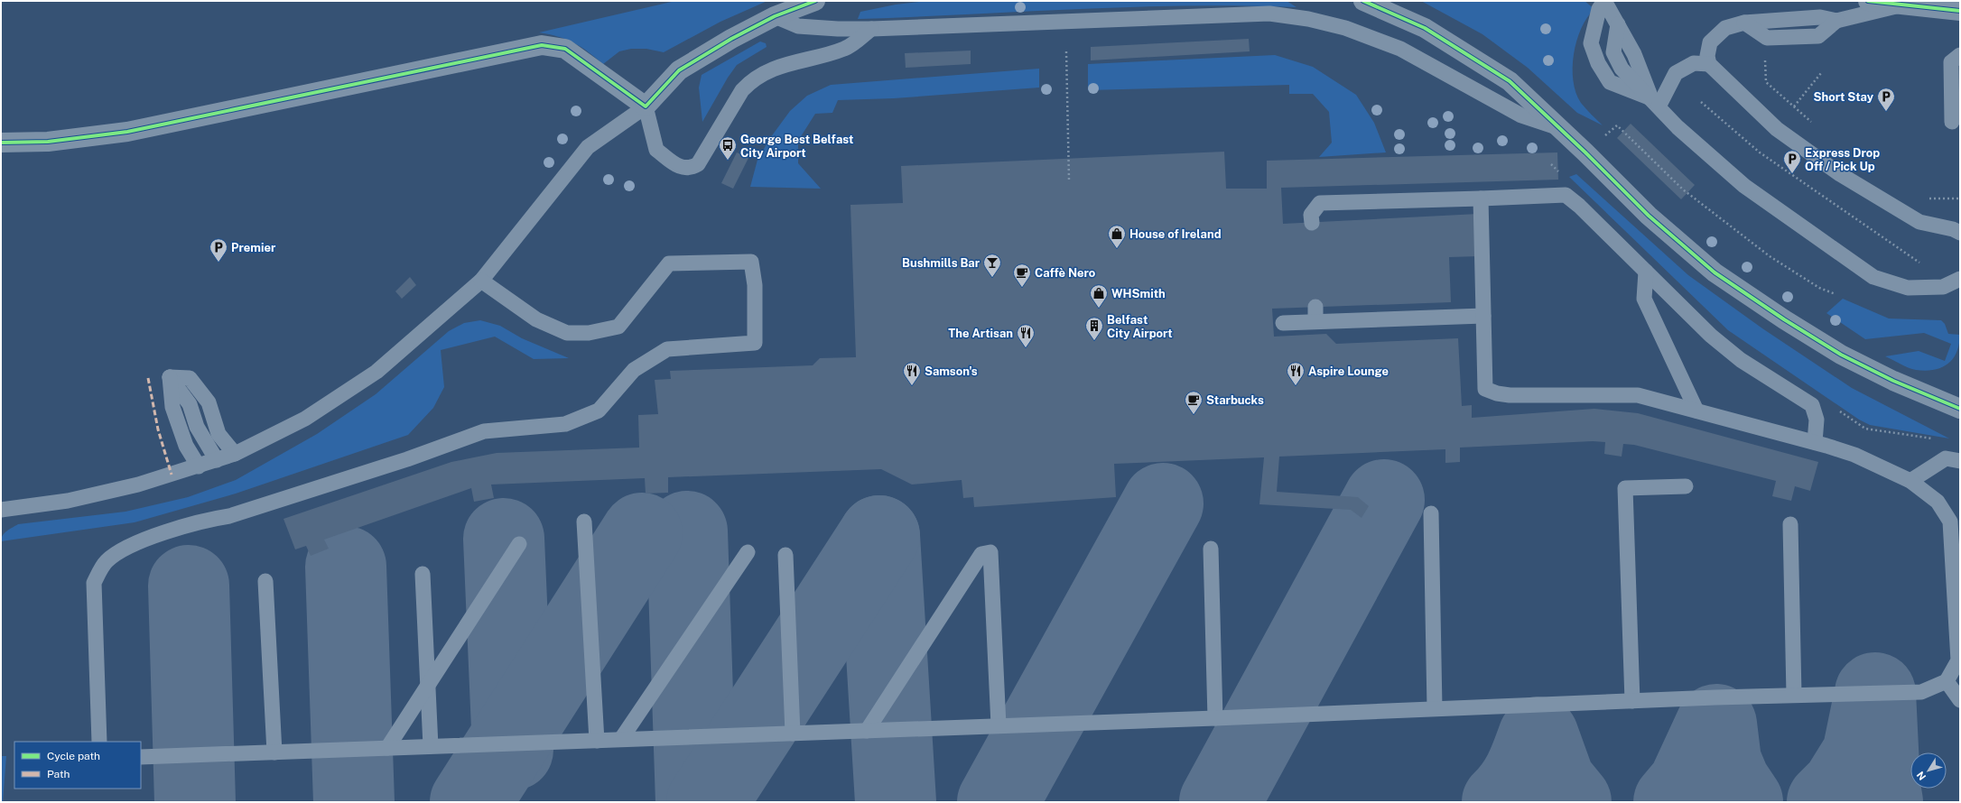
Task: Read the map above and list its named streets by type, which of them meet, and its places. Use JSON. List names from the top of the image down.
{
  "places": {
    "parking": ["Short Stay", "Express Drop Off / Pick Up", "Premier"],
    "bus stop": ["George Best Belfast City Airport"],
    "shop": ["House of Ireland", "WHSmith"],
    "bar": ["Bushmills Bar"],
    "cafe": ["Caffè Nero", "Starbucks"],
    "building": ["Belfast City Airport"],
    "restaurant": ["The Artisan", "Samson's", "Aspire Lounge"]
  },
  "legend": ["Cycle path", "Path"],
  "north": "bottom left"
}
